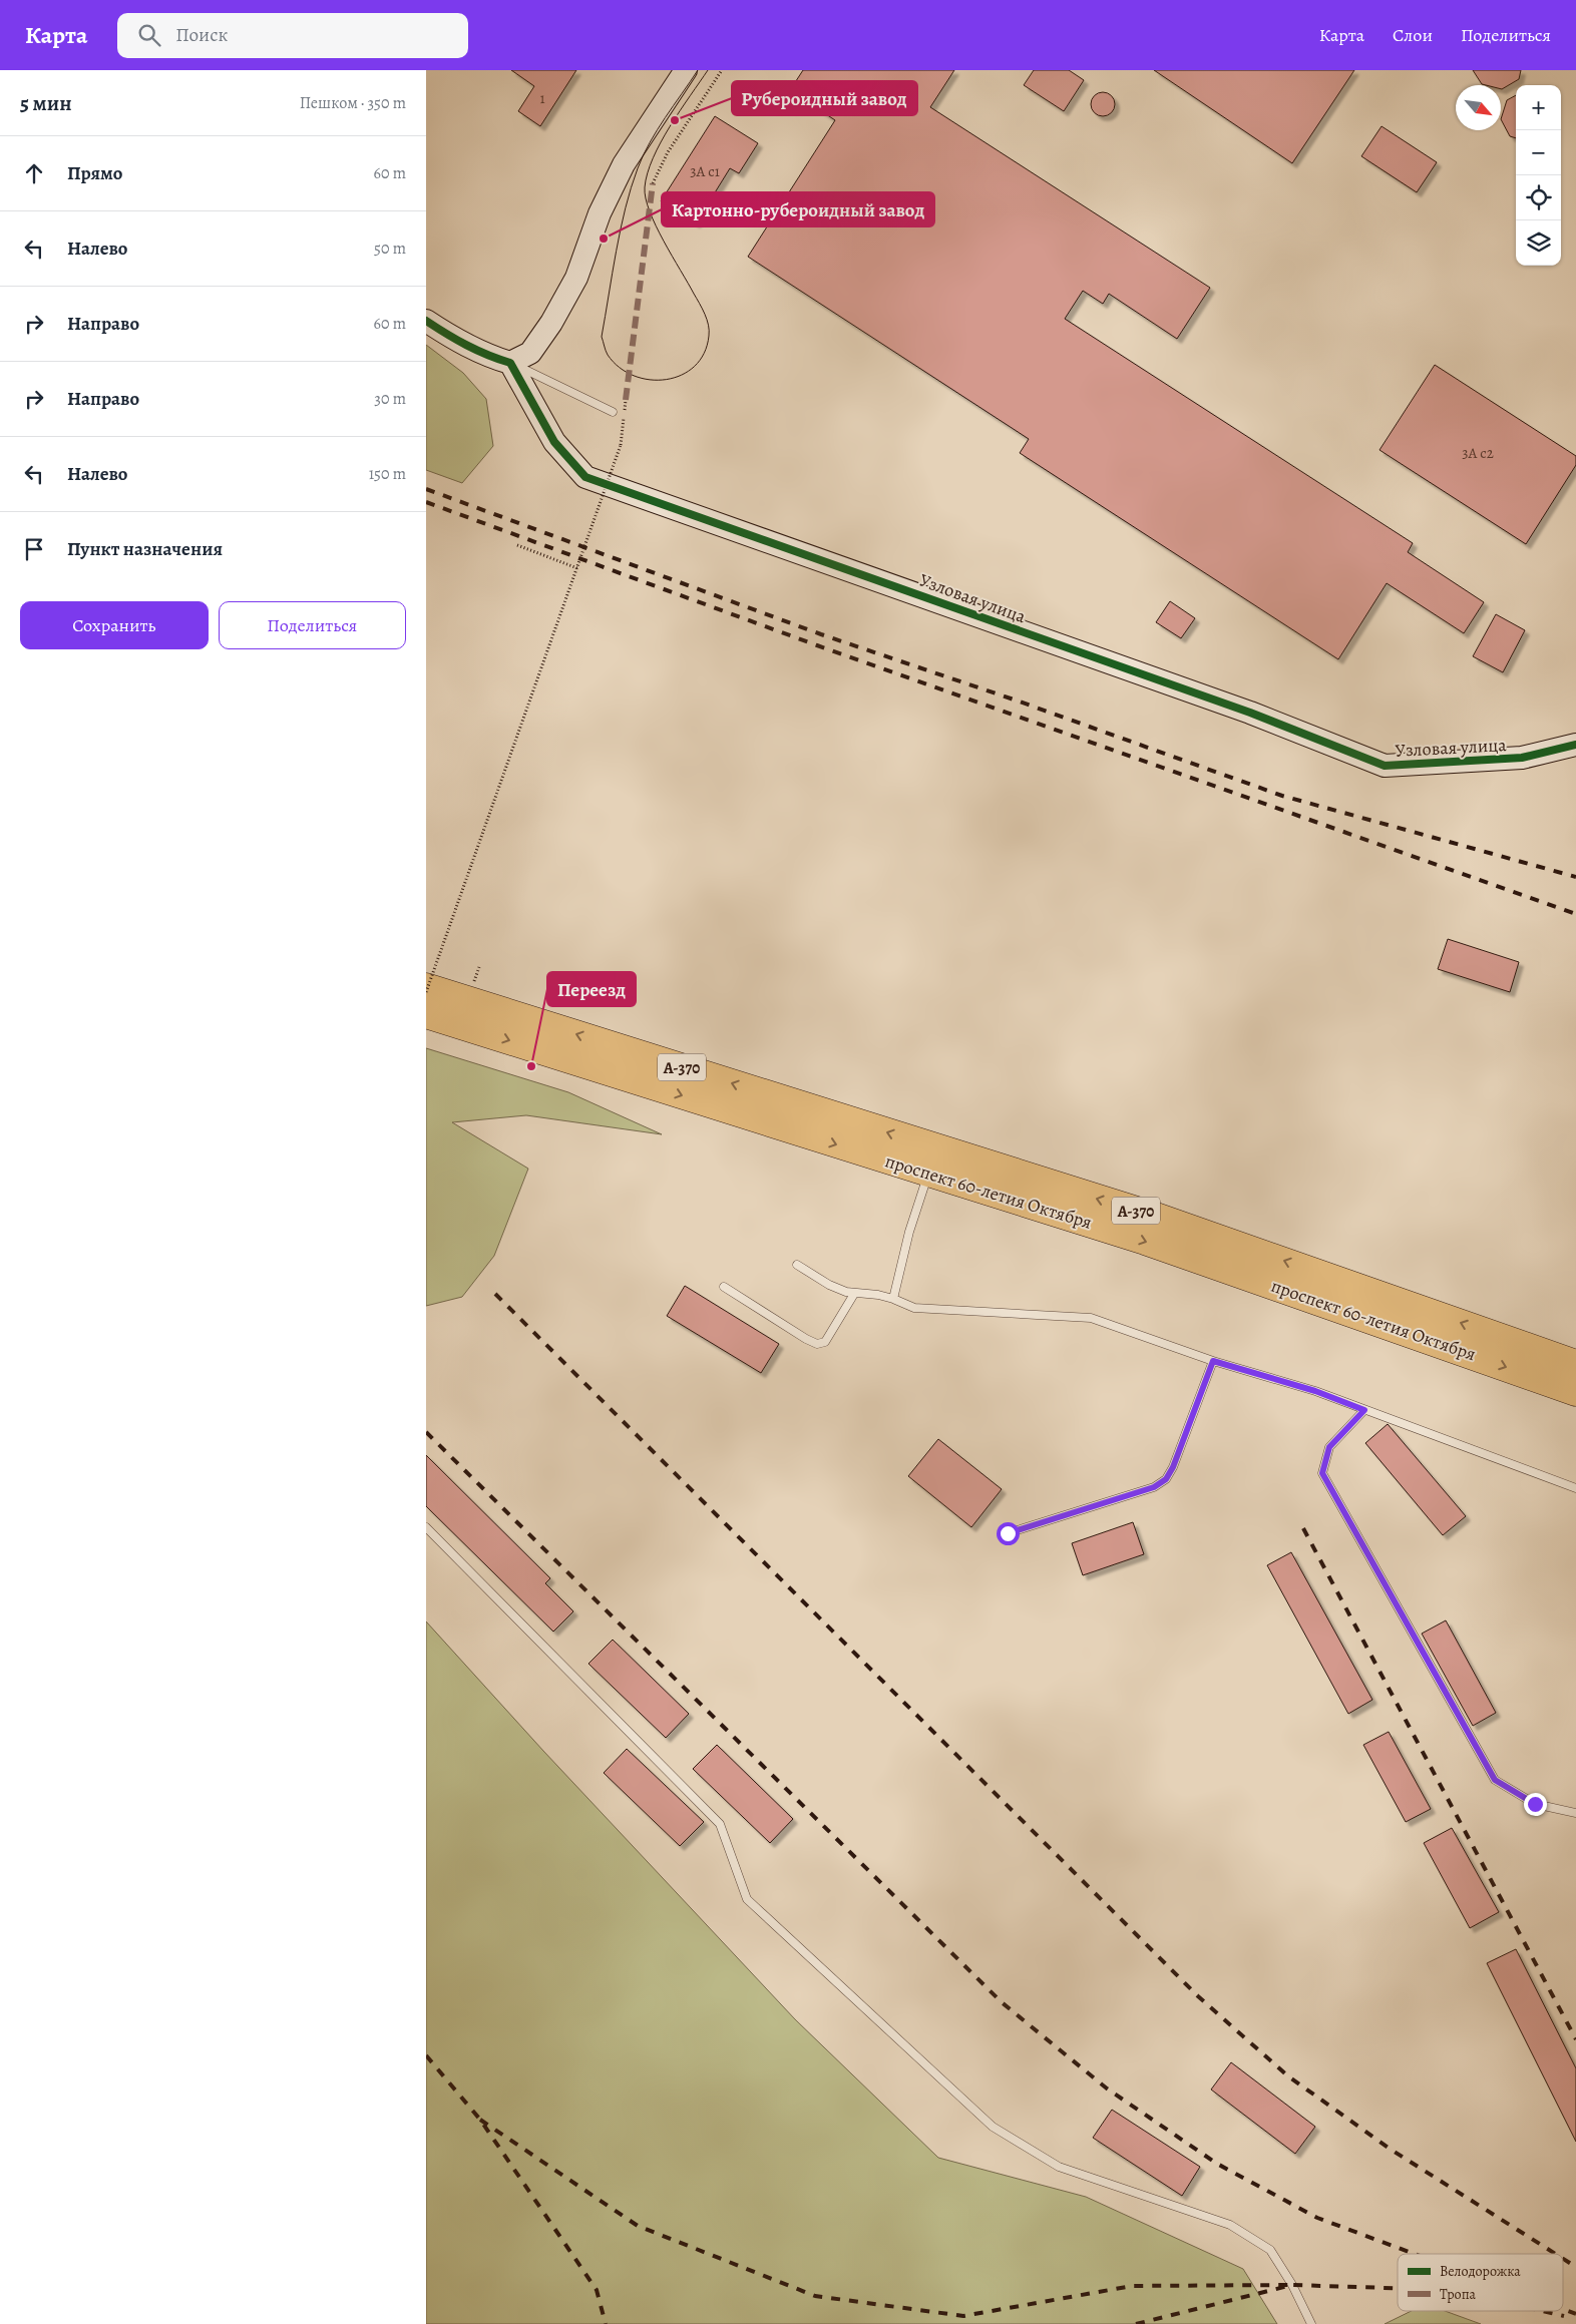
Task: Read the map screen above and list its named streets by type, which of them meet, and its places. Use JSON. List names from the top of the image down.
{
  "streets": {
    "highway": ["А-370", "проспект 60-летия Октября"],
    "street": ["Узловая улица"]
  },
  "places": ["Рубероидный завод", "Картонно-рубероидный завод", "Переезд"],
  "house_numbers": ["1", "3А с1", "3А с2"],
  "legend": ["Велодорожка", "Тропа"],
  "north": "bottom right",
  "page": {
    "header": "Карта",
    "search": "Поиск",
    "nav": ["Карта", "Слои", "Поделиться"],
    "heading": ["5 мин", "Пешком · 350 m"],
    "map_buttons": ["+", "−"],
    "list": [
      ["Прямо", "60 m"],
      ["Налево", "50 m"],
      ["Направо", "60 m"],
      ["Направо", "30 m"],
      ["Налево", "150 m"],
      "Пункт назначения"
    ],
    "buttons": ["Сохранить", "Поделиться"]
  }
}
